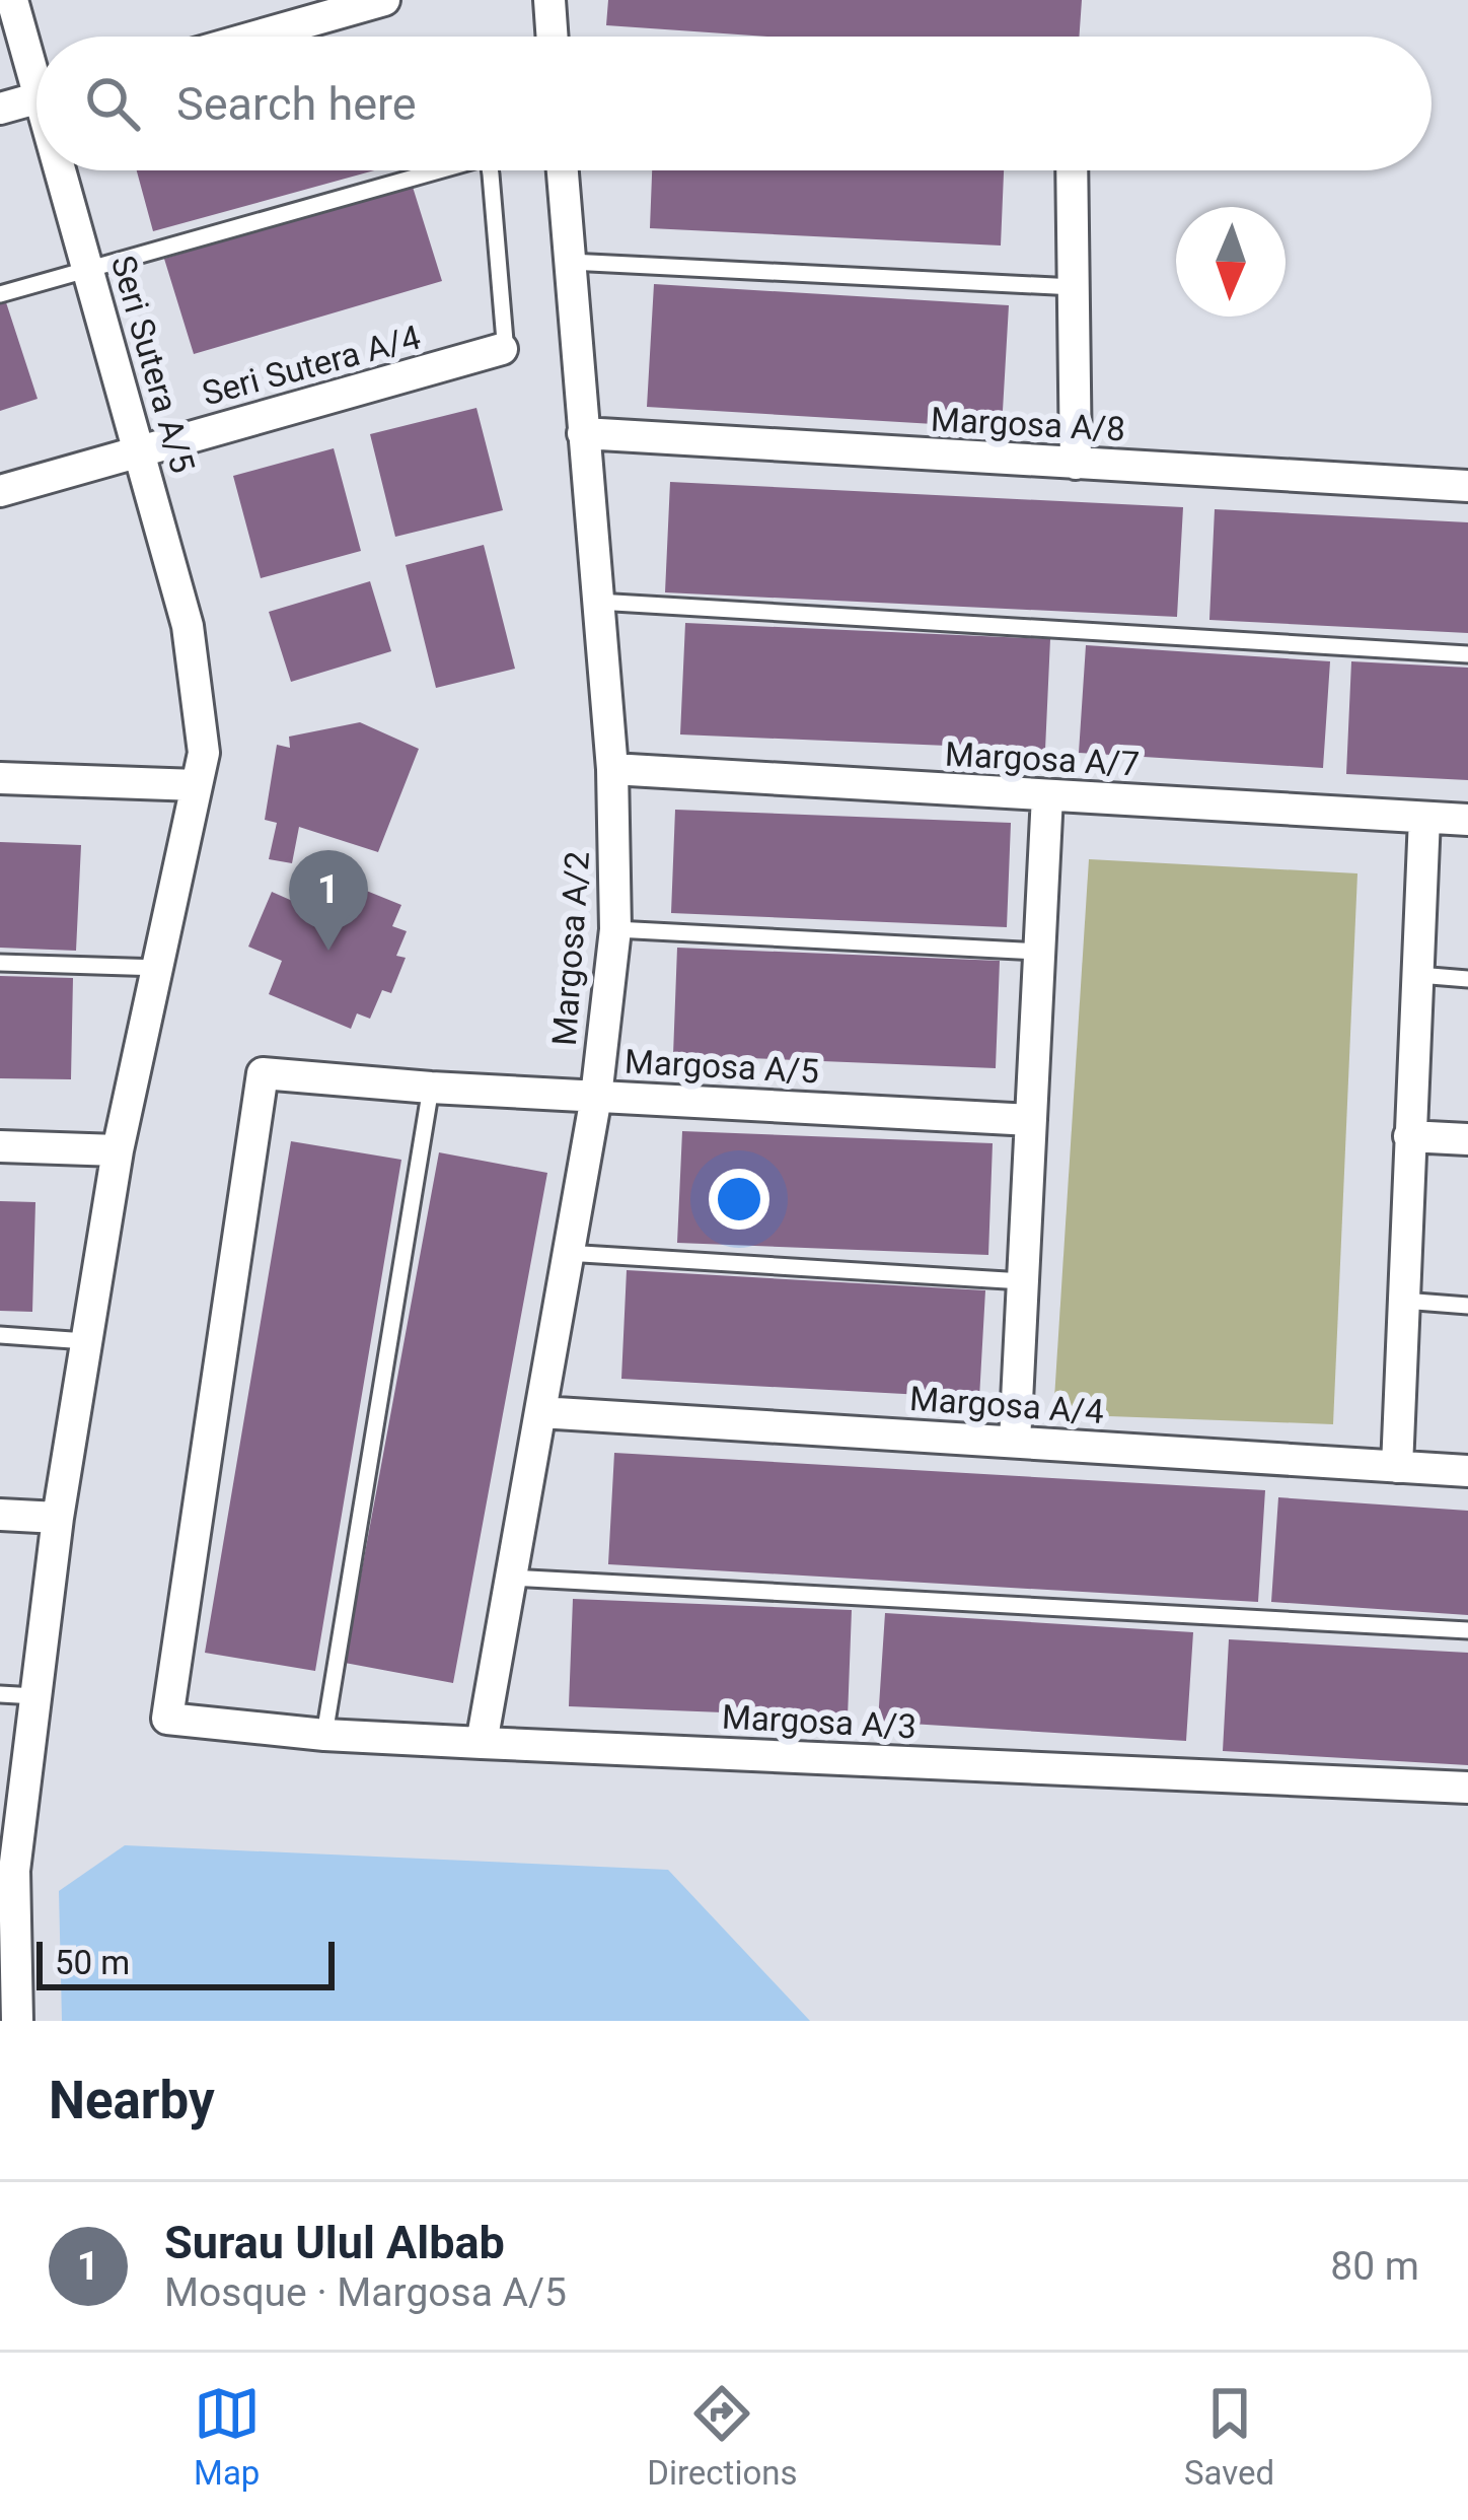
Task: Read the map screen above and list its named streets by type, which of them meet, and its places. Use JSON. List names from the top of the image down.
{
  "streets": {
    "street": [
      "Seri Sutera A/5",
      "Seri Sutera A/4",
      "Margosa A/8",
      "Margosa A/7",
      "Margosa A/2",
      "Margosa A/5",
      "Margosa A/4",
      "Margosa A/3"
    ]
  },
  "crossings": [
    ["Seri Sutera A/5", "Seri Sutera A/4"],
    ["Margosa A/8", "Margosa A/2"],
    ["Margosa A/7", "Margosa A/2"],
    ["Margosa A/2", "Margosa A/5"],
    ["Margosa A/2", "Margosa A/4"],
    ["Margosa A/2", "Margosa A/3"],
    ["Margosa A/5", "Margosa A/3"]
  ],
  "scale_bar": "50 m",
  "north": "bottom",
  "page": {
    "search": "Search here",
    "pins": "1",
    "scale": "50 m",
    "heading": "Nearby",
    "list": [
      {
        "mark": "1",
        "name": "Surau Ulul Albab",
        "note": "Mosque · Margosa A/5",
        "value": "80 m"
      }
    ],
    "nav": ["Map", "Directions", "Saved"]
  }
}
